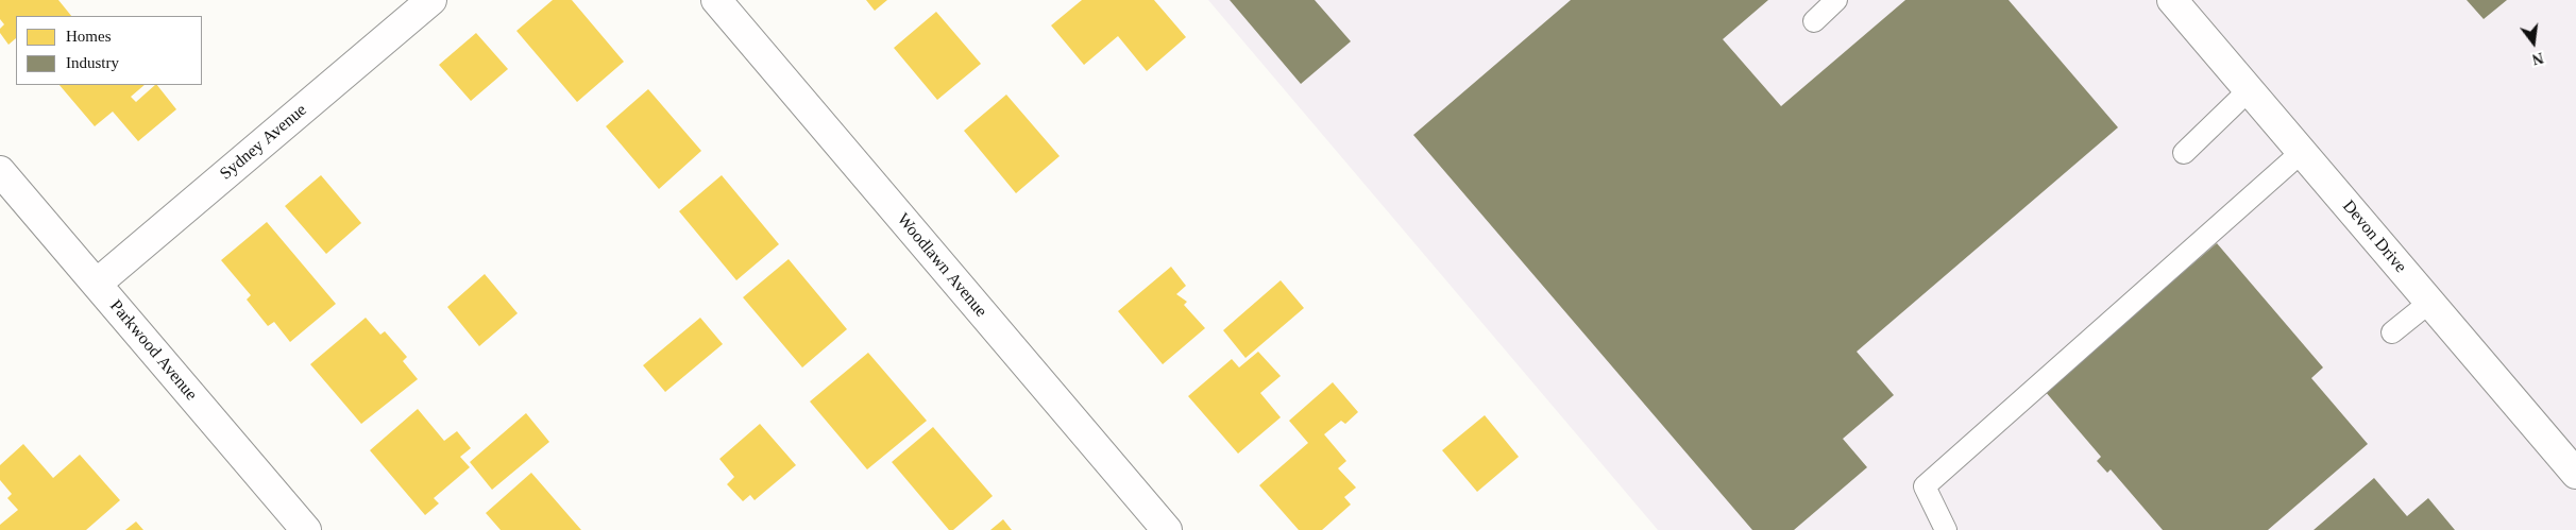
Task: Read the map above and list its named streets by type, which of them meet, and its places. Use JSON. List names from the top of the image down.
{
  "streets": {
    "street": [
      "Sydney Avenue",
      "Devon Drive",
      "Woodlawn Avenue",
      "Parkwood Avenue"
    ]
  },
  "crossings": [
    ["Sydney Avenue", "Parkwood Avenue"]
  ],
  "legend": ["Homes", "Industry"],
  "north": "bottom"
}
